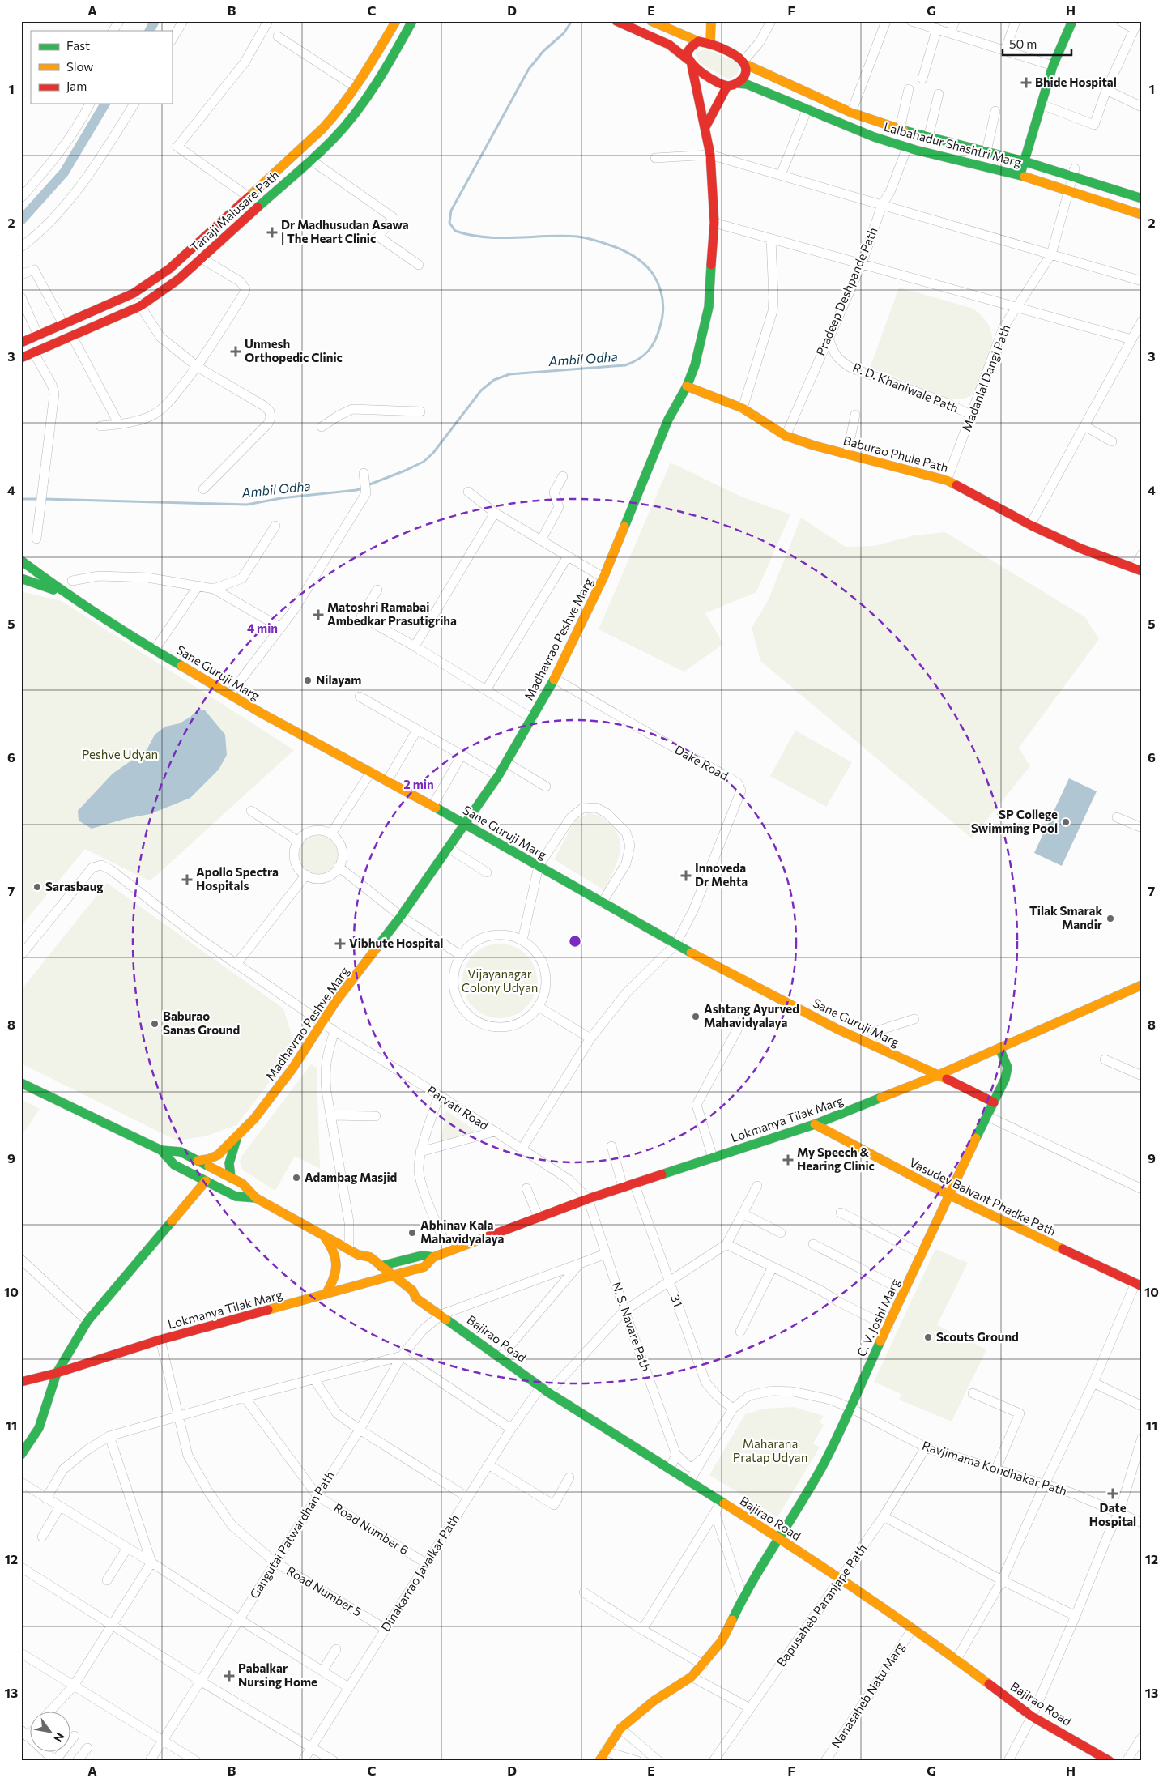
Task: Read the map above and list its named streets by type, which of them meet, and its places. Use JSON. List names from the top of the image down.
{
  "streets": {
    "main road": [
      "Lalbahadur Shashtri Marg",
      "Tanaji Malusare Path",
      "Baburao Phule Path",
      "Madhavrao Peshve Marg",
      "Sane Guruji Marg",
      "Lokmanya Tilak Marg",
      "Vasudev Balvant Phadke Path",
      "C. V. Joshi Marg",
      "Bajirao Road"
    ],
    "street": [
      "Pradeep Deshpande Path",
      "Madanlal Dangi Path",
      "R. D. Khaniwale Path",
      "Dake Road",
      "Parvati Road",
      "31",
      "N. S. Navare Path",
      "Ravjimama Kondhakar Path",
      "Road Number 6",
      "Gangutai Patwardhan Path",
      "Dinakarrao Javalkar Path",
      "Road Number 5",
      "Bapusaheb Paranjape Path",
      "Nanasaheb Natu Marg"
    ]
  },
  "crossings": [
    ["Lalbahadur Shashtri Marg", "Pradeep Deshpande Path"],
    ["Lalbahadur Shashtri Marg", "Madanlal Dangi Path"],
    ["Pradeep Deshpande Path", "R. D. Khaniwale Path"],
    ["Pradeep Deshpande Path", "Baburao Phule Path"],
    ["Madanlal Dangi Path", "R. D. Khaniwale Path"],
    ["Madanlal Dangi Path", "Baburao Phule Path"],
    ["Baburao Phule Path", "Madhavrao Peshve Marg"],
    ["Madhavrao Peshve Marg", "Sane Guruji Marg"],
    ["Madhavrao Peshve Marg", "Dake Road"],
    ["Madhavrao Peshve Marg", "Parvati Road"],
    ["Sane Guruji Marg", "Dake Road"],
    ["Sane Guruji Marg", "Lokmanya Tilak Marg"],
    ["Dake Road", "Parvati Road"],
    ["Parvati Road", "Lokmanya Tilak Marg"],
    ["Parvati Road", "N. S. Navare Path"],
    ["Lokmanya Tilak Marg", "Vasudev Balvant Phadke Path"],
    ["Lokmanya Tilak Marg", "31"],
    ["Lokmanya Tilak Marg", "C. V. Joshi Marg"],
    ["Lokmanya Tilak Marg", "N. S. Navare Path"],
    ["Lokmanya Tilak Marg", "Bajirao Road"],
    ["Lokmanya Tilak Marg", "Road Number 5"],
    ["Vasudev Balvant Phadke Path", "C. V. Joshi Marg"],
    ["31", "Ravjimama Kondhakar Path"],
    ["31", "Dinakarrao Javalkar Path"],
    ["C. V. Joshi Marg", "Bajirao Road"],
    ["C. V. Joshi Marg", "Ravjimama Kondhakar Path"],
    ["N. S. Navare Path", "Gangutai Patwardhan Path"],
    ["N. S. Navare Path", "Dinakarrao Javalkar Path"],
    ["Bajirao Road", "Ravjimama Kondhakar Path"],
    ["Bajirao Road", "Gangutai Patwardhan Path"],
    ["Bajirao Road", "Dinakarrao Javalkar Path"],
    ["Bajirao Road", "Bapusaheb Paranjape Path"],
    ["Bajirao Road", "Nanasaheb Natu Marg"],
    ["Ravjimama Kondhakar Path", "Bapusaheb Paranjape Path"],
    ["Road Number 6", "Gangutai Patwardhan Path"],
    ["Road Number 6", "Dinakarrao Javalkar Path"],
    ["Gangutai Patwardhan Path", "Road Number 5"],
    ["Dinakarrao Javalkar Path", "Road Number 5"]
  ],
  "water": ["Ambil Odha"],
  "parks": ["Peshve Udyan", "Vijayanagar Colony Udyan", "Maharana Pratap Udyan"],
  "places": {
    "health": [
      "Bhide Hospital",
      "Dr Madhusudan Asawa | The Heart Clinic",
      "Unmesh Orthopedic Clinic",
      "Matoshri Ramabai Ambedkar Prasutigriha",
      "Innoveda Dr Mehta",
      "Apollo Spectra Hospitals",
      "Vibhute Hospital",
      "My Speech & Hearing Clinic",
      "Date Hospital",
      "Pabalkar Nursing Home"
    ],
    "other": [
      "Nilayam",
      "SP College Swimming Pool",
      "Sarasbaug",
      "Tilak Smarak Mandir",
      "Ashtang Ayurved Mahavidyalaya",
      "Baburao Sanas Ground",
      "Adambag Masjid",
      "Abhinav Kala Mahavidyalaya",
      "Scouts Ground"
    ]
  },
  "legend": ["Fast", "Slow", "Jam"],
  "scale_bar": "50 m",
  "north": "bottom right",
  "grid": {
    "columns": [
      "A",
      "B",
      "C",
      "D",
      "E",
      "F",
      "G",
      "H"
    ],
    "rows": [
      "1",
      "2",
      "3",
      "4",
      "5",
      "6",
      "7",
      "8",
      "9",
      "10",
      "11",
      "12",
      "13"
    ]
  },
  "rings": ["4 min", "2 min"]
}
